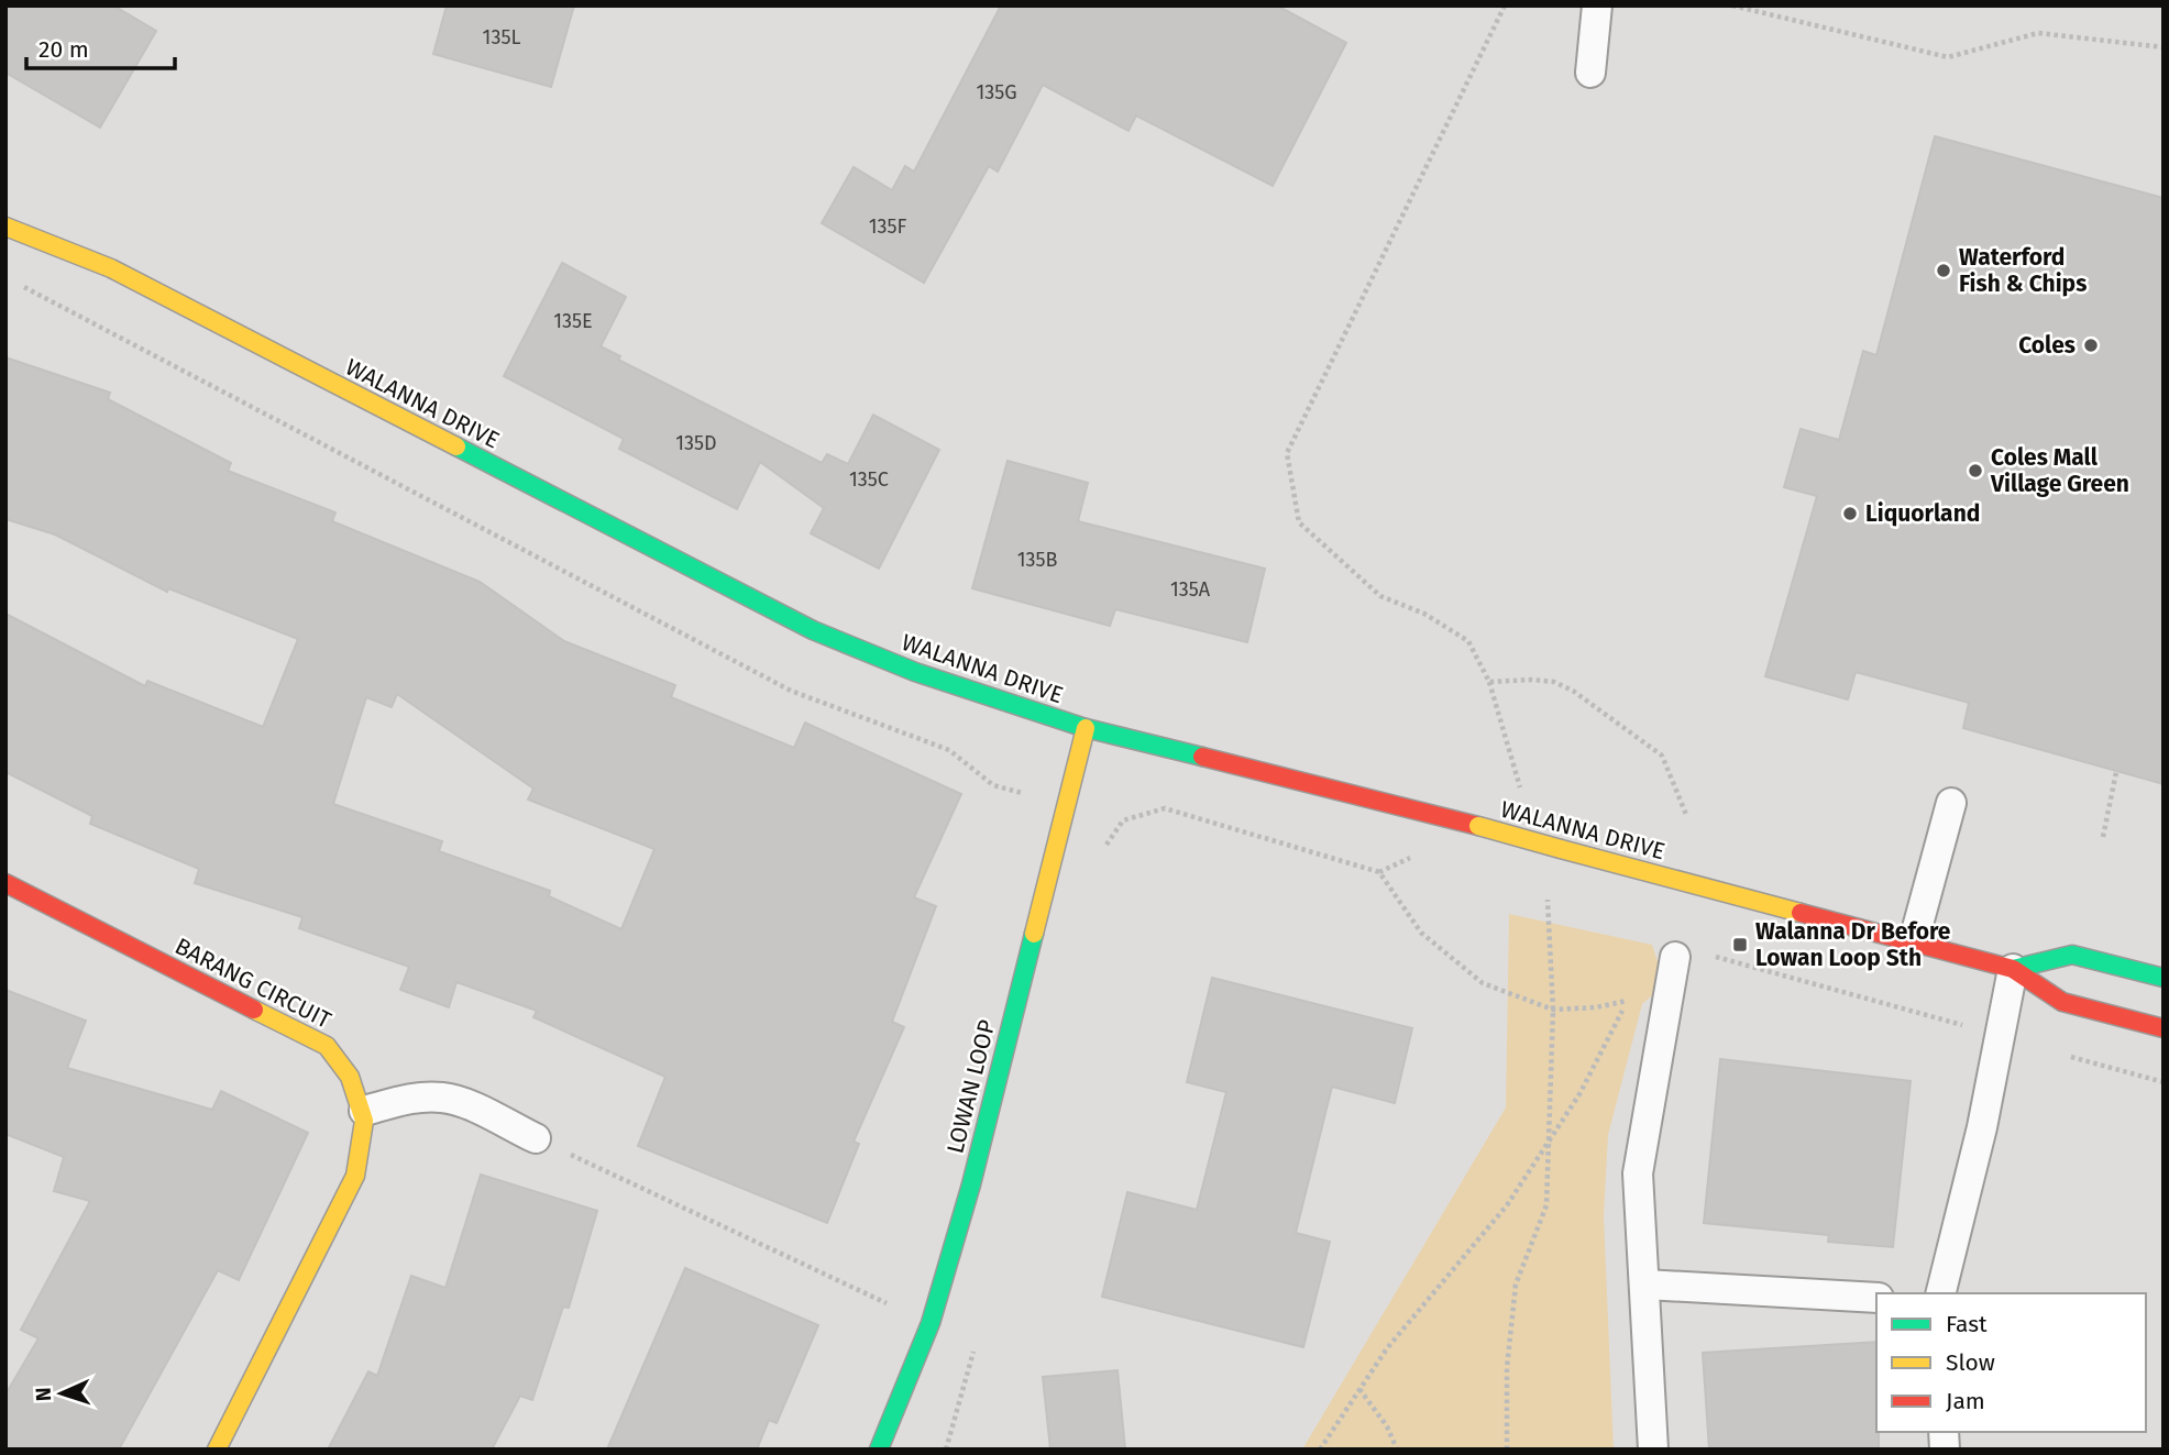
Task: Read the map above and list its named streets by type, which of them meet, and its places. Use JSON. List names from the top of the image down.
{
  "streets": {
    "street": ["WALANNA DRIVE", "BARANG CIRCUIT", "LOWAN LOOP"]
  },
  "crossings": [
    ["WALANNA DRIVE", "LOWAN LOOP"]
  ],
  "places": {
    "other": [
      "Waterford Fish & Chips",
      "Coles",
      "Coles Mall Village Green",
      "Liquorland"
    ],
    "transit": ["Walanna Dr Before Lowan Loop Sth"]
  },
  "house_numbers": [
    "135L",
    "135G",
    "135F",
    "135E",
    "135D",
    "135C",
    "135B",
    "135A"
  ],
  "legend": ["Fast", "Slow", "Jam"],
  "scale_bar": "20 m",
  "north": "left"
}
